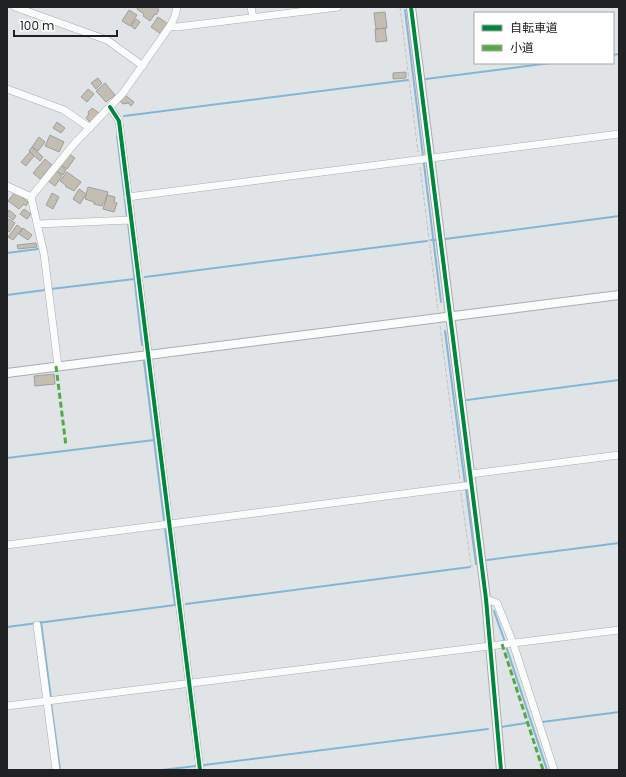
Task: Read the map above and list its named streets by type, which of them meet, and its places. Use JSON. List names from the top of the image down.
{
  "legend": ["自転車道", "小道"],
  "scale_bar": "100 m"
}
